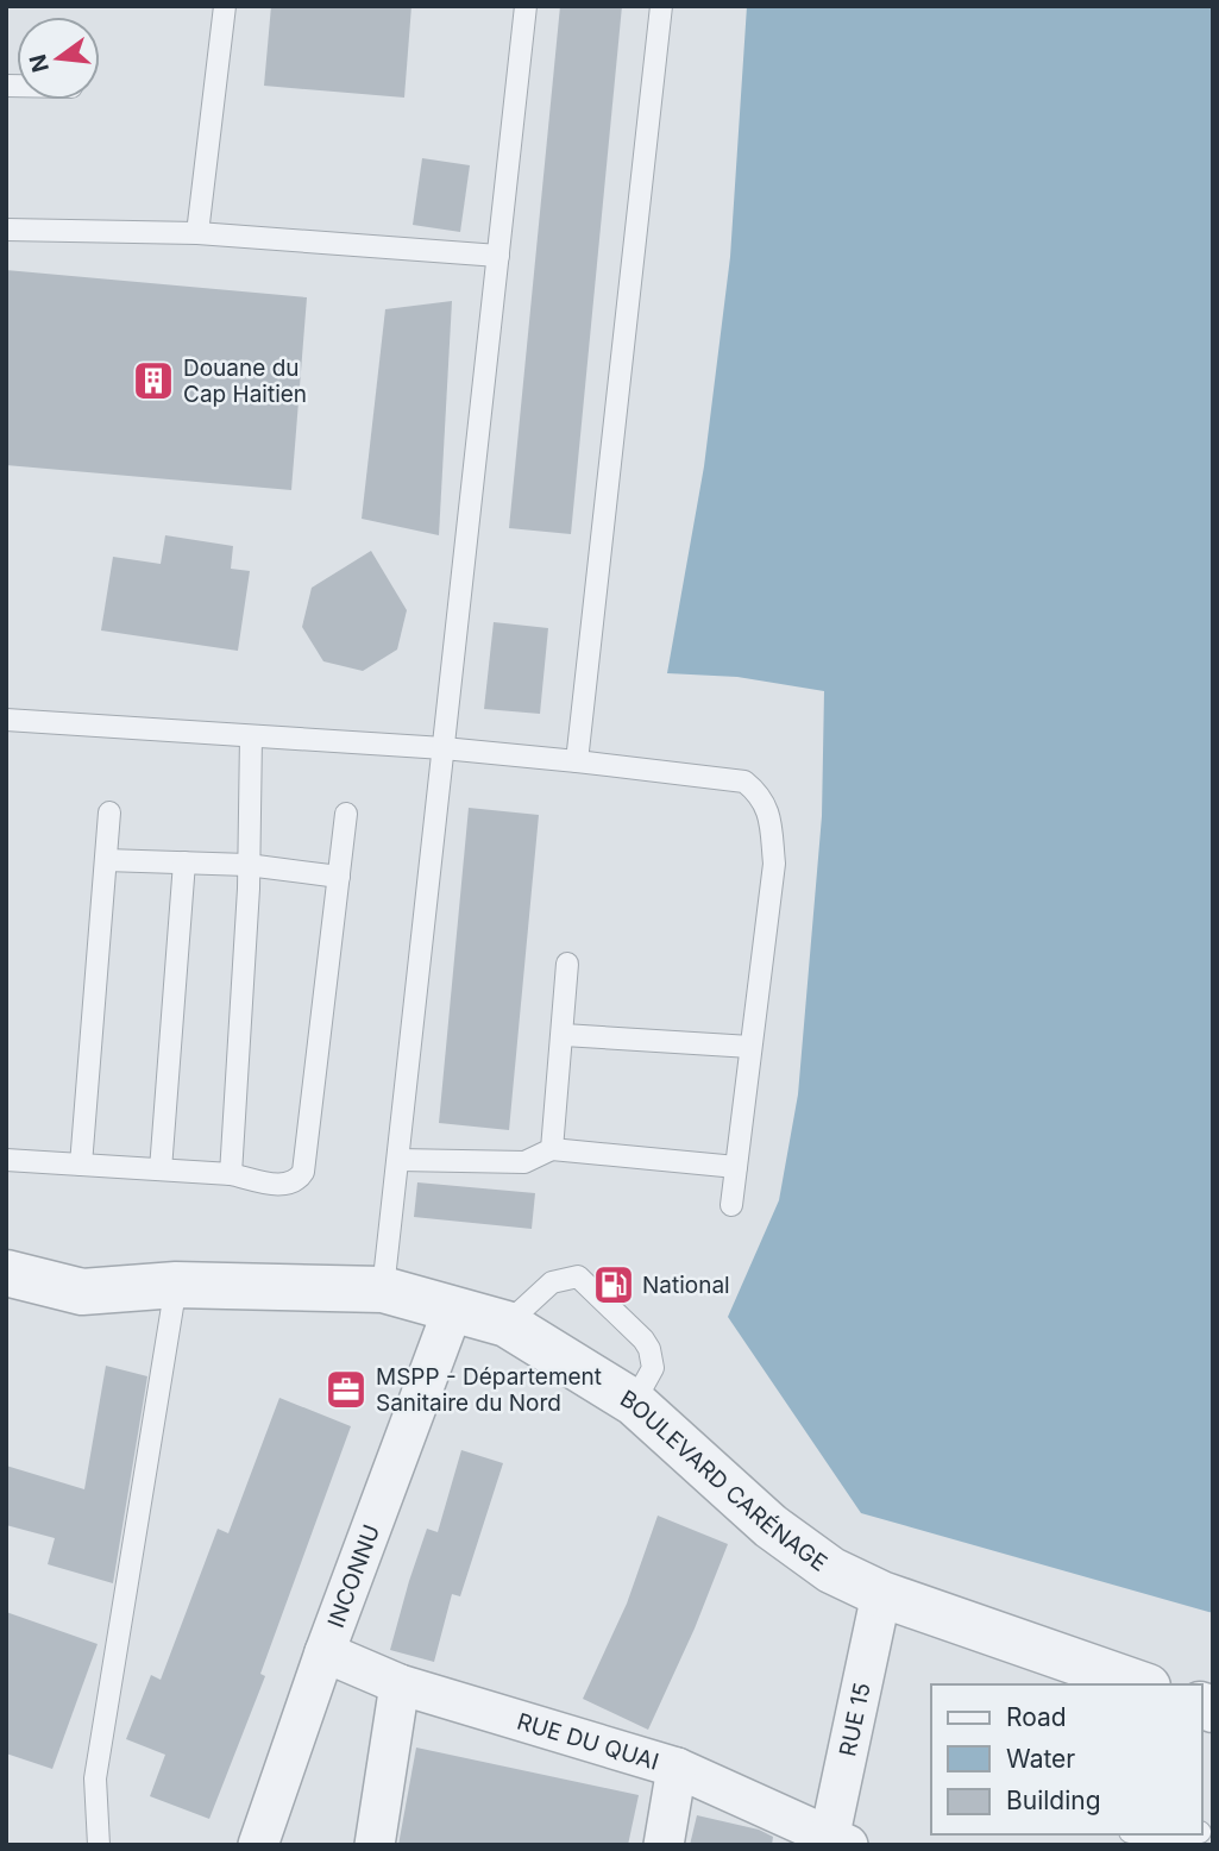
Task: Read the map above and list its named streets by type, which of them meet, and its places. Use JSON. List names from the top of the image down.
{
  "streets": {
    "street": [
      "BOULEVARD CARÉNAGE",
      "INCONNU",
      "RUE 15",
      "RUE DU QUAI"
    ]
  },
  "crossings": [
    ["BOULEVARD CARÉNAGE", "INCONNU"],
    ["BOULEVARD CARÉNAGE", "RUE 15"],
    ["INCONNU", "RUE DU QUAI"],
    ["RUE 15", "RUE DU QUAI"]
  ],
  "places": {
    "building": ["Douane du Cap Haitien"],
    "fuel station": ["National"],
    "office": ["MSPP - Département Sanitaire du Nord"]
  },
  "legend": ["Road", "Water", "Building"],
  "north": "left"
}
